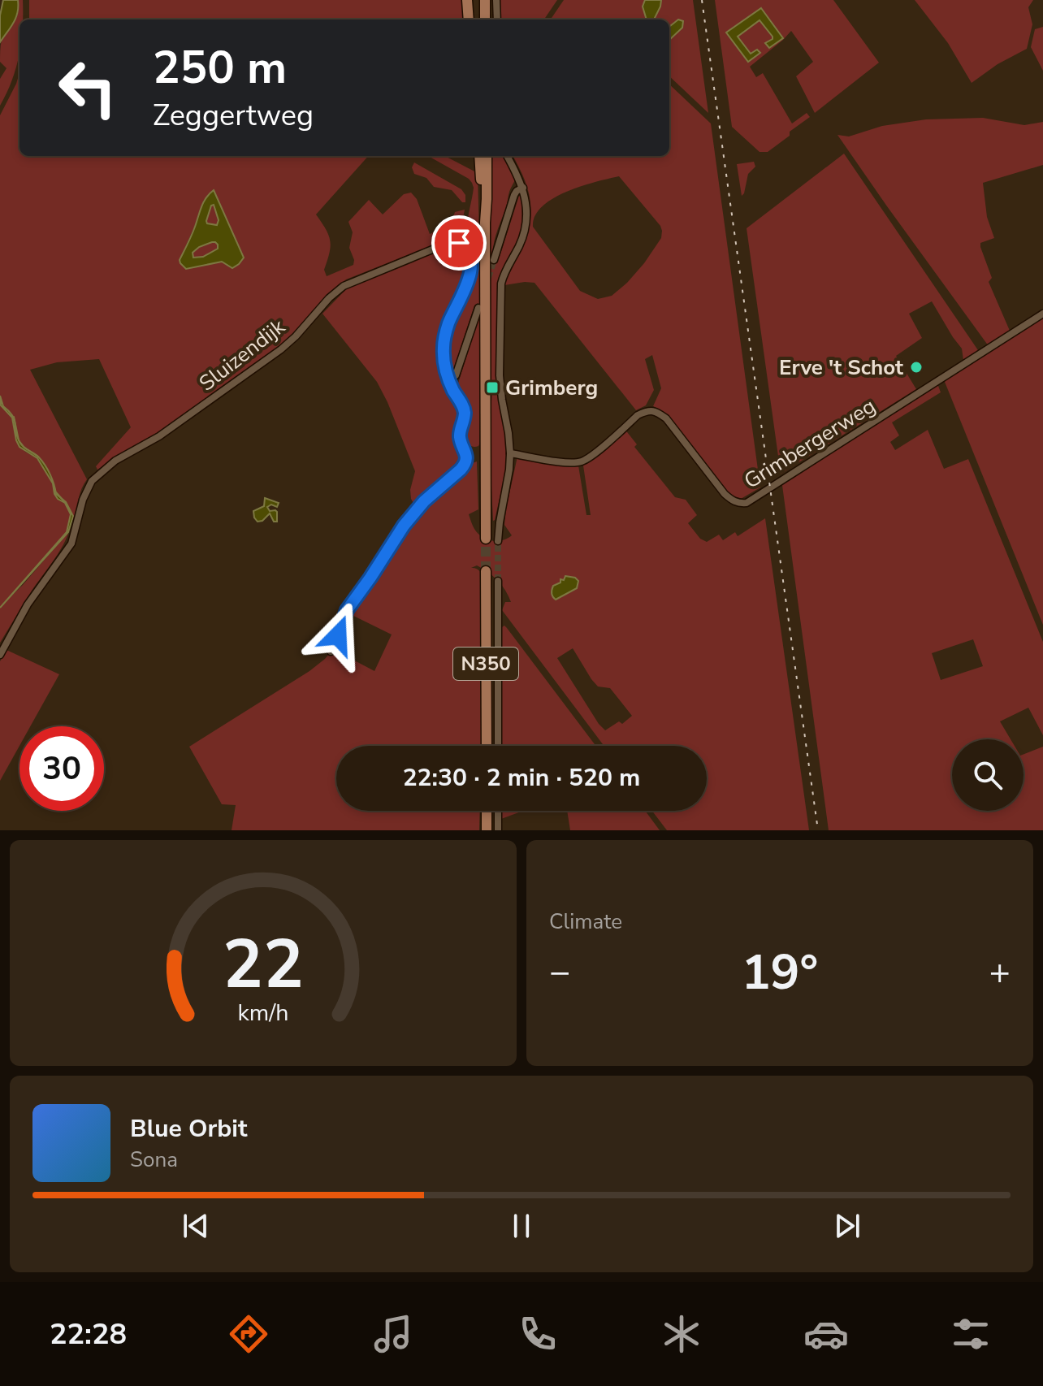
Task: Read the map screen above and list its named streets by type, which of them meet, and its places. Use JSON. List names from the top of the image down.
{
  "streets": {
    "main road": ["N350"],
    "street": ["Sluizendijk", "Grimbergerweg"]
  },
  "places": {
    "other": ["Erve 't Schot"],
    "transit": ["Grimberg"]
  },
  "page": {
    "turn": ["250 m", "Zeggertweg"],
    "limit": "30",
    "trip": "22:30 · 2 min · 520 m",
    "tile": "Climate",
    "heat": ["−", "19°", "+"],
    "song": ["Blue Orbit", "Sona"],
    "tabs": "22:28",
    "gauge": ["22", "km/h"]
  }
}
